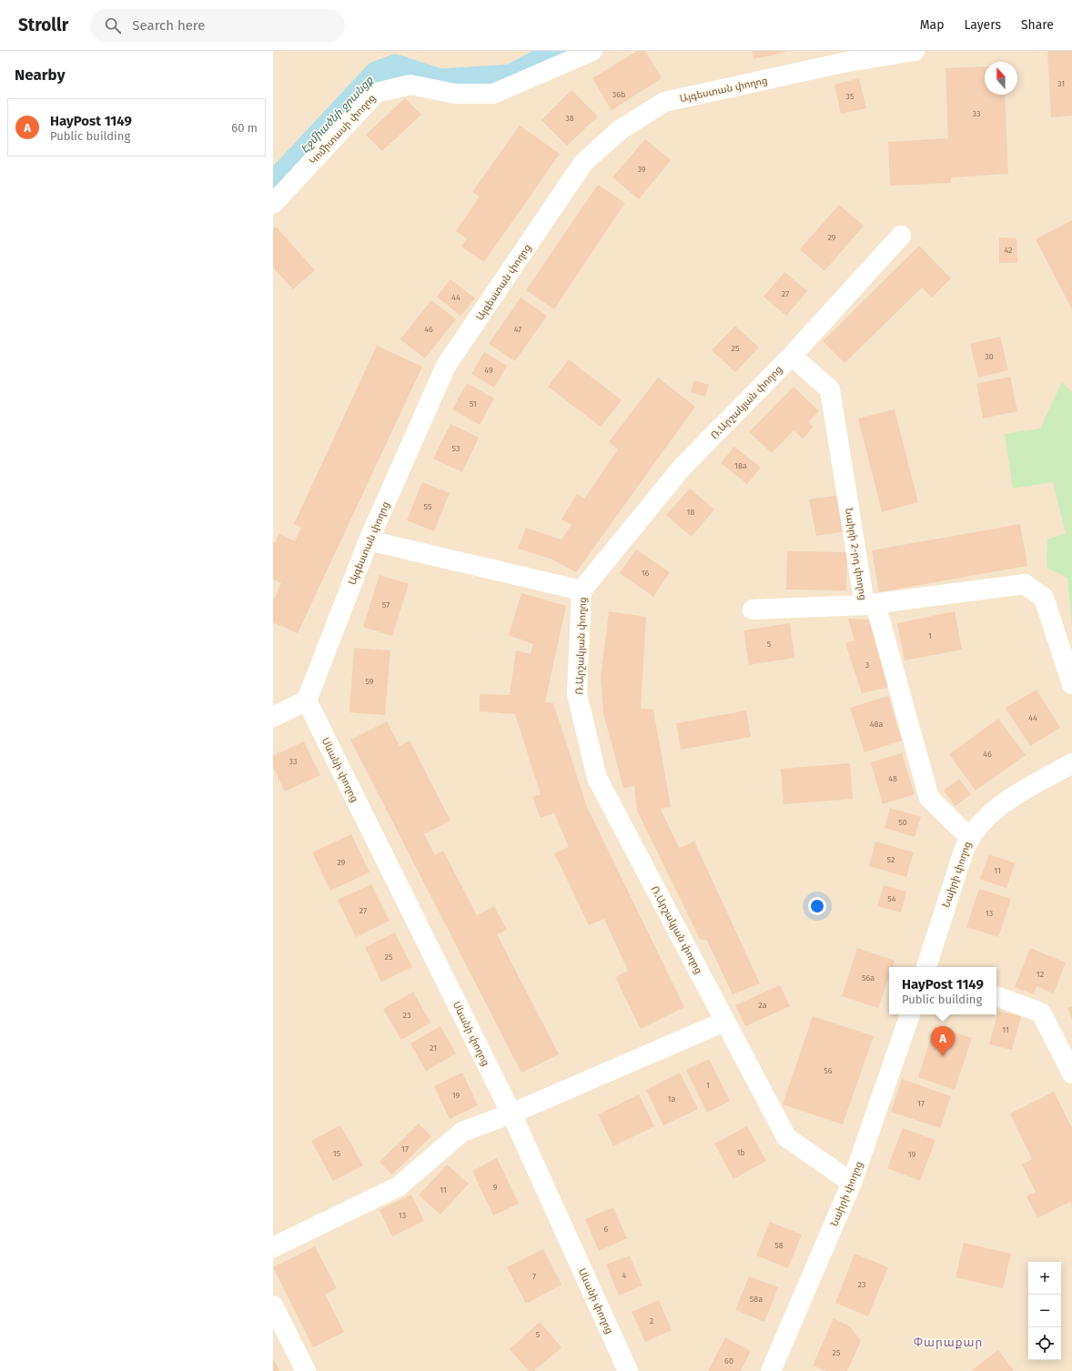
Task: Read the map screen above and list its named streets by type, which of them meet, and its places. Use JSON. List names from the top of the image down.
{
  "streets": {
    "street": [
      "Այգեստան փողոց",
      "Կոմիտասի փողոց",
      "Ռ.Արշակյան փողոց",
      "Նաիրի 2-րդ փողոց",
      "Սևանի փողոց",
      "Նաիրի փողոց"
    ]
  },
  "crossings": [
    ["Այգեստան փողոց", "Սևանի փողոց"],
    ["Ռ.Արշակյան փողոց", "Նաիրի 2-րդ փողոց"],
    ["Ռ.Արշակյան փողոց", "Նաիրի փողոց"]
  ],
  "districts": ["Փարաքար"],
  "water": ["Էջմիածնի ջրանցք"],
  "house_numbers": [
    "31",
    "36b",
    "35",
    "33",
    "38",
    "39",
    "29",
    "42",
    "27",
    "44",
    "46",
    "47",
    "25",
    "30",
    "49",
    "51",
    "53",
    "18a",
    "55",
    "18",
    "16",
    "57",
    "1",
    "5",
    "3",
    "59",
    "44",
    "48a",
    "46",
    "33",
    "48",
    "50",
    "52",
    "29",
    "11",
    "54",
    "27",
    "13",
    "25",
    "12",
    "56a",
    "2a",
    "23",
    "11",
    "21",
    "56",
    "1",
    "19",
    "1a",
    "17",
    "17",
    "1b",
    "15",
    "19",
    "9",
    "11",
    "13",
    "6",
    "58",
    "4",
    "7",
    "23",
    "58a",
    "2",
    "5",
    "25",
    "60"
  ],
  "north": "top",
  "page": {
    "header": "Strollr",
    "search": "Search here",
    "nav": ["Map", "Layers", "Share"],
    "heading": "Nearby",
    "list": [
      {
        "mark": "A",
        "name": "HayPost 1149",
        "note": "Public building",
        "value": "60 m"
      }
    ],
    "popup": ["HayPost 1149", "Public building"],
    "pins": "A",
    "map_buttons": ["+", "−"]
  }
}
